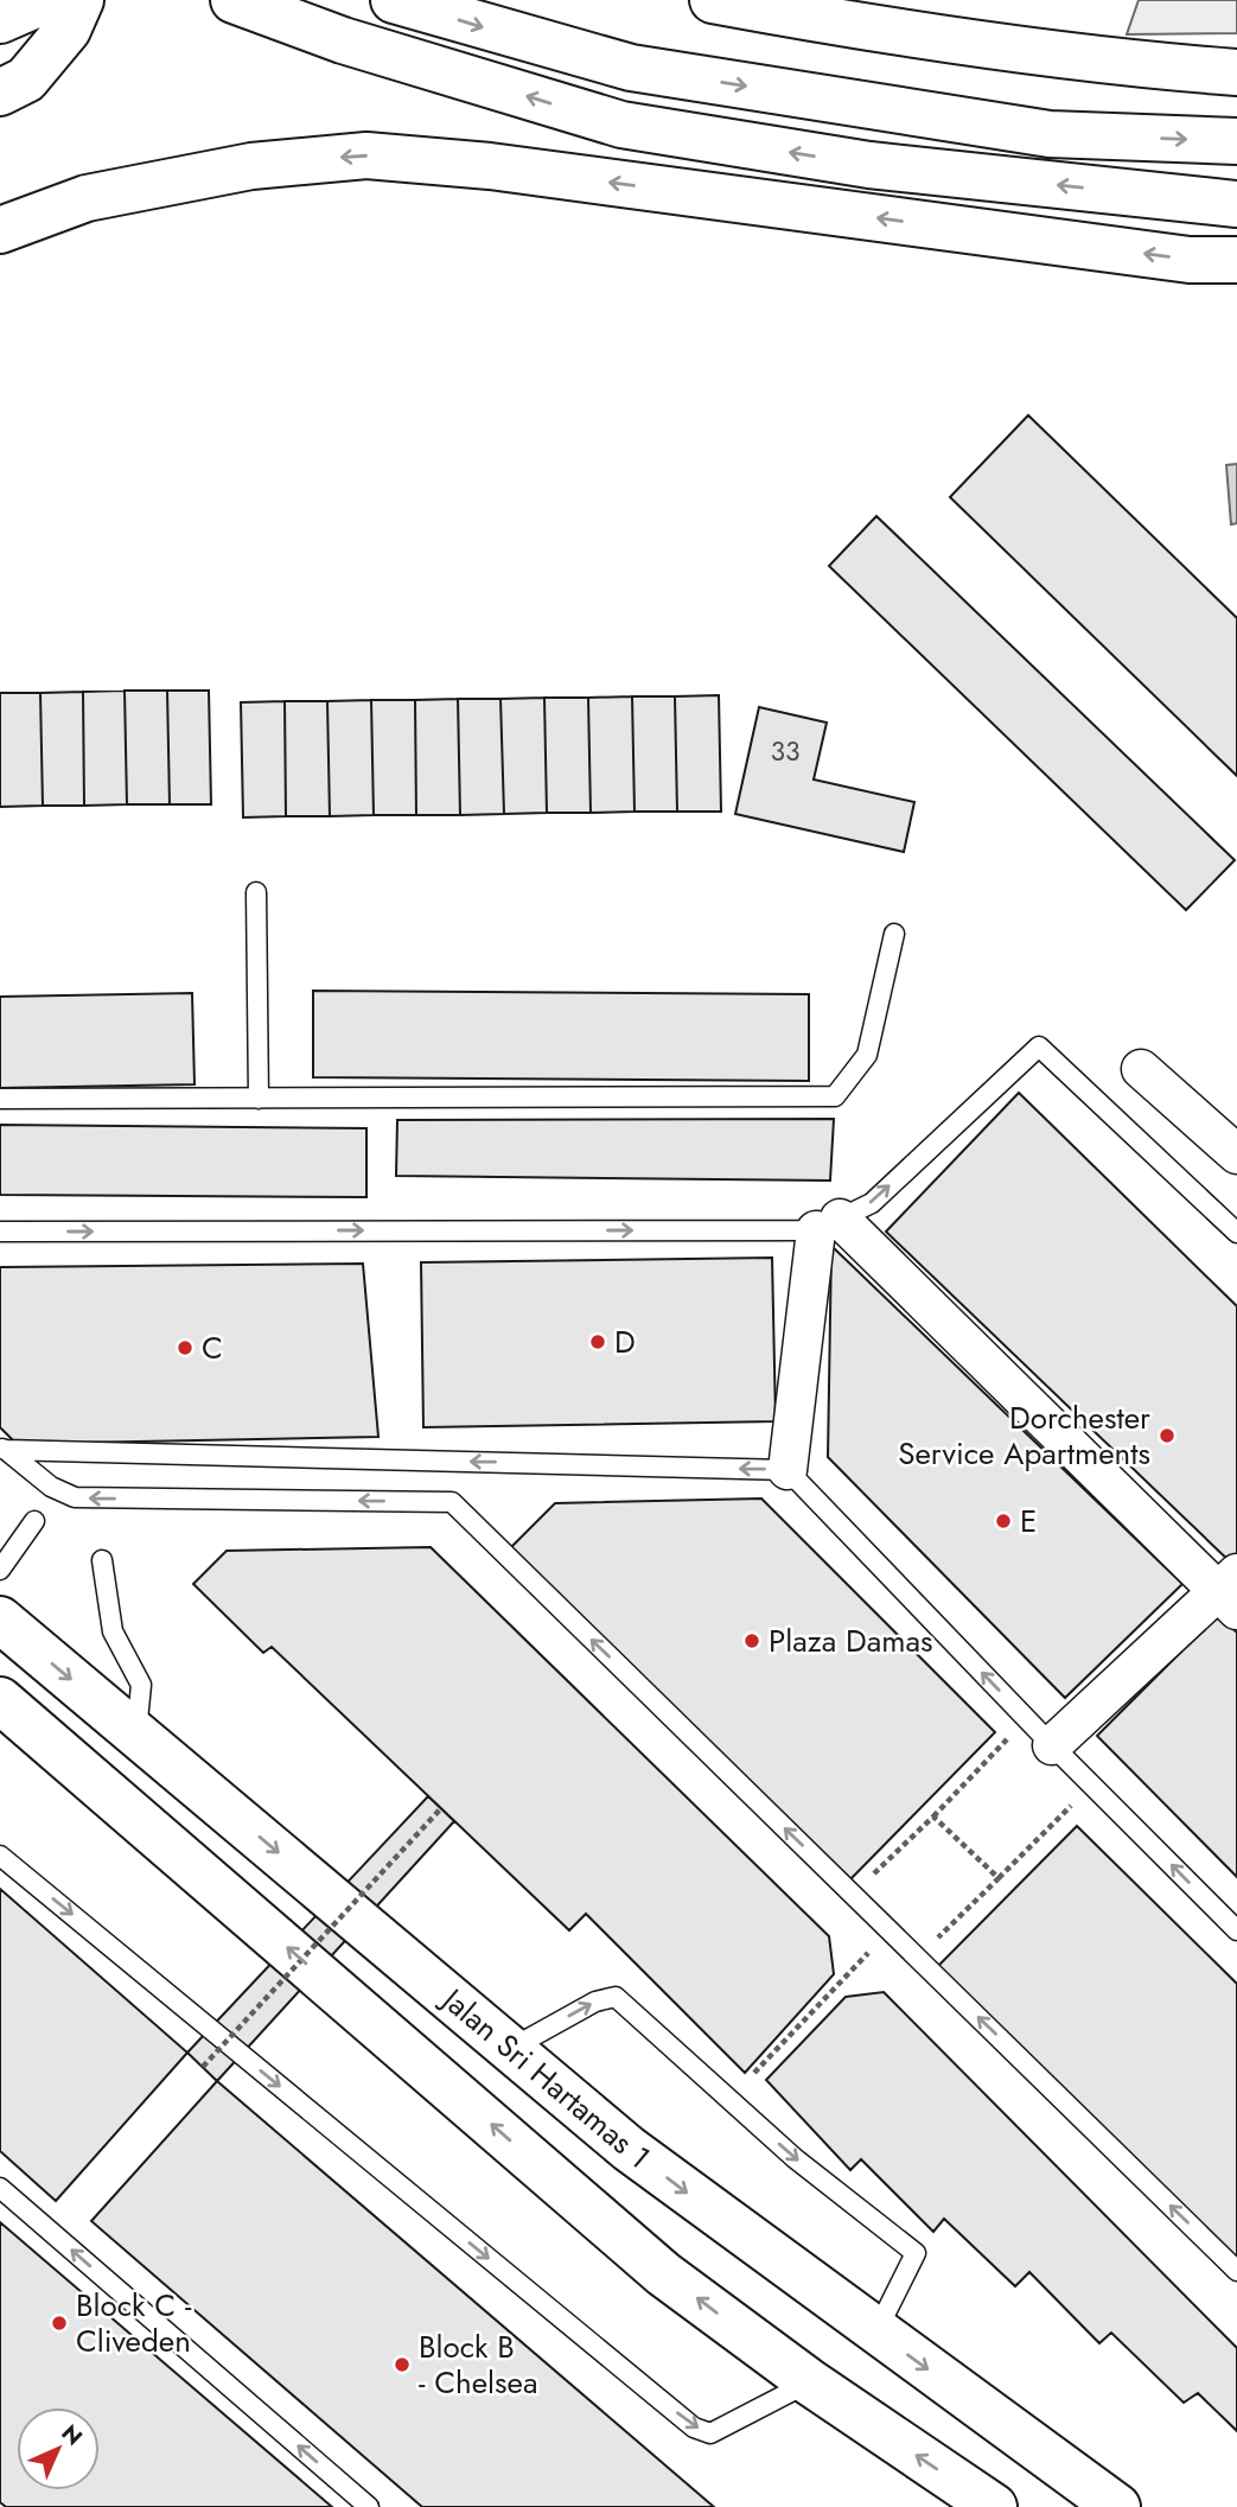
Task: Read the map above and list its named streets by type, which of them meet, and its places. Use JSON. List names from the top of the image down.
{
  "streets": {
    "main road": ["Jalan Sri Hartamas 1"]
  },
  "places": [
    "D",
    "C",
    "Dorchester Service Apartments",
    "E",
    "Plaza Damas",
    "Block C - Cliveden",
    "Block B - Chelsea"
  ],
  "house_numbers": ["33"],
  "north": "top right"
}
